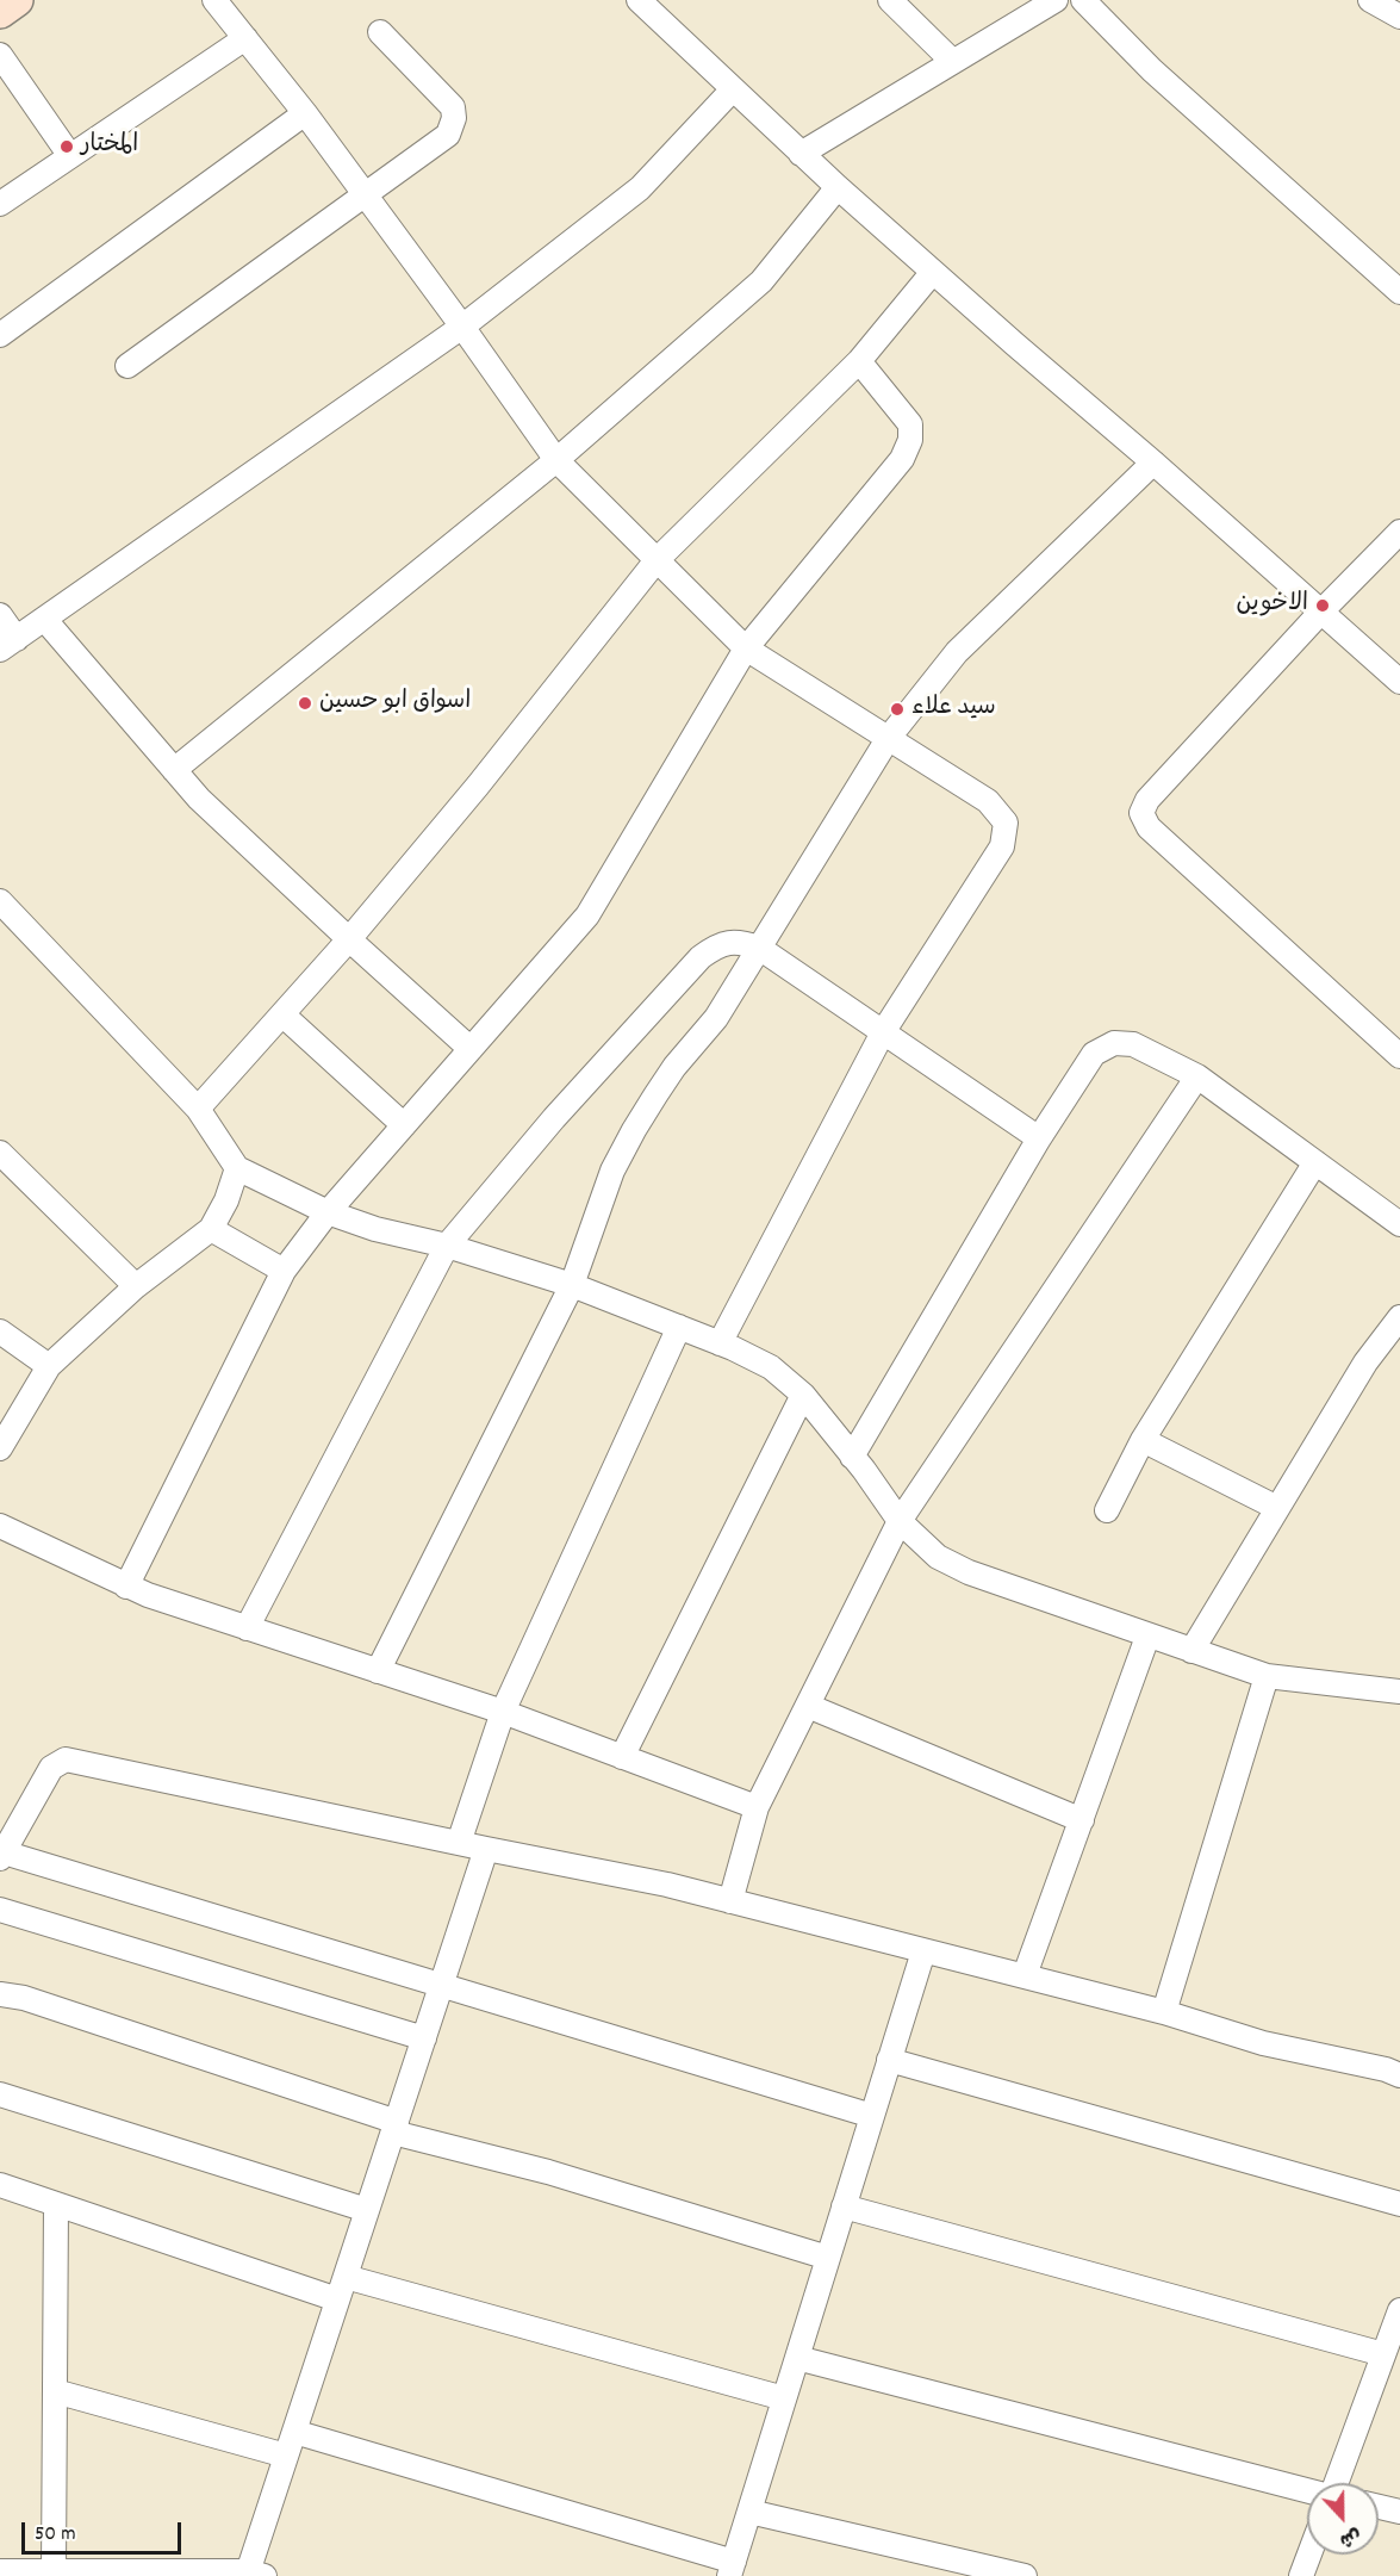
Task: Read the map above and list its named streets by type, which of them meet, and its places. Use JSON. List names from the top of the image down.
{
  "places": [
    "المختار",
    "الاخوين",
    "اسواق ابو حسين",
    "سيد علاء"
  ],
  "scale_bar": "50 m",
  "north": "bottom"
}
